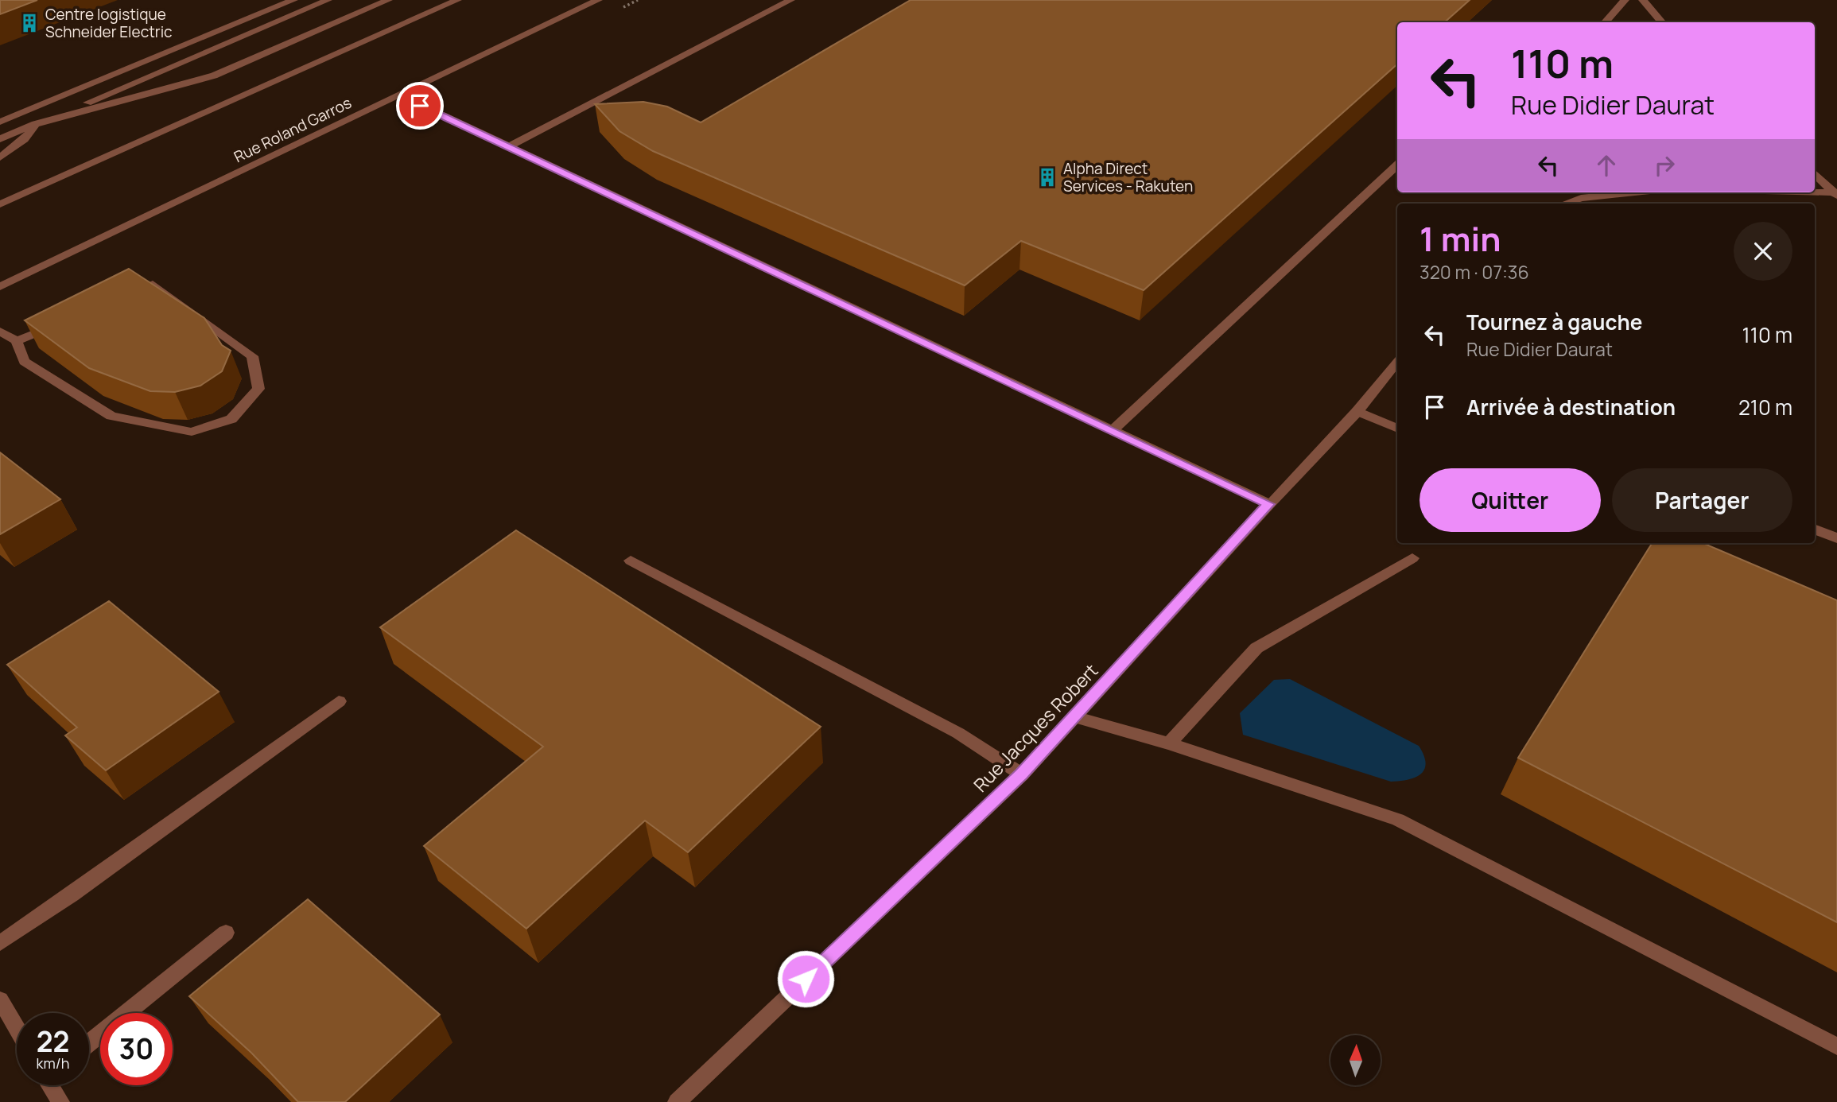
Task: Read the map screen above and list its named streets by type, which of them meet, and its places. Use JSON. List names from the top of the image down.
{
  "streets": {
    "street": ["Rue Roland Garros", "Rue Jacques Robert"]
  },
  "places": {
    "building": ["Centre logistique Schneider Electric", "Alpha Direct Services - Rakuten"]
  },
  "north": "top",
  "page": {
    "turn": ["110 m", "Rue Didier Daurat"],
    "heading": ["1 min", "320 m · 07:36"],
    "list": [
      {
        "name": "Tournez à gauche",
        "note": "Rue Didier Daurat",
        "value": "110 m"
      },
      {
        "name": "Arrivée à destination",
        "value": "210 m"
      }
    ],
    "buttons": ["Quitter", "Partager"],
    "speed": "22 km/h",
    "limit": "30"
  }
}
